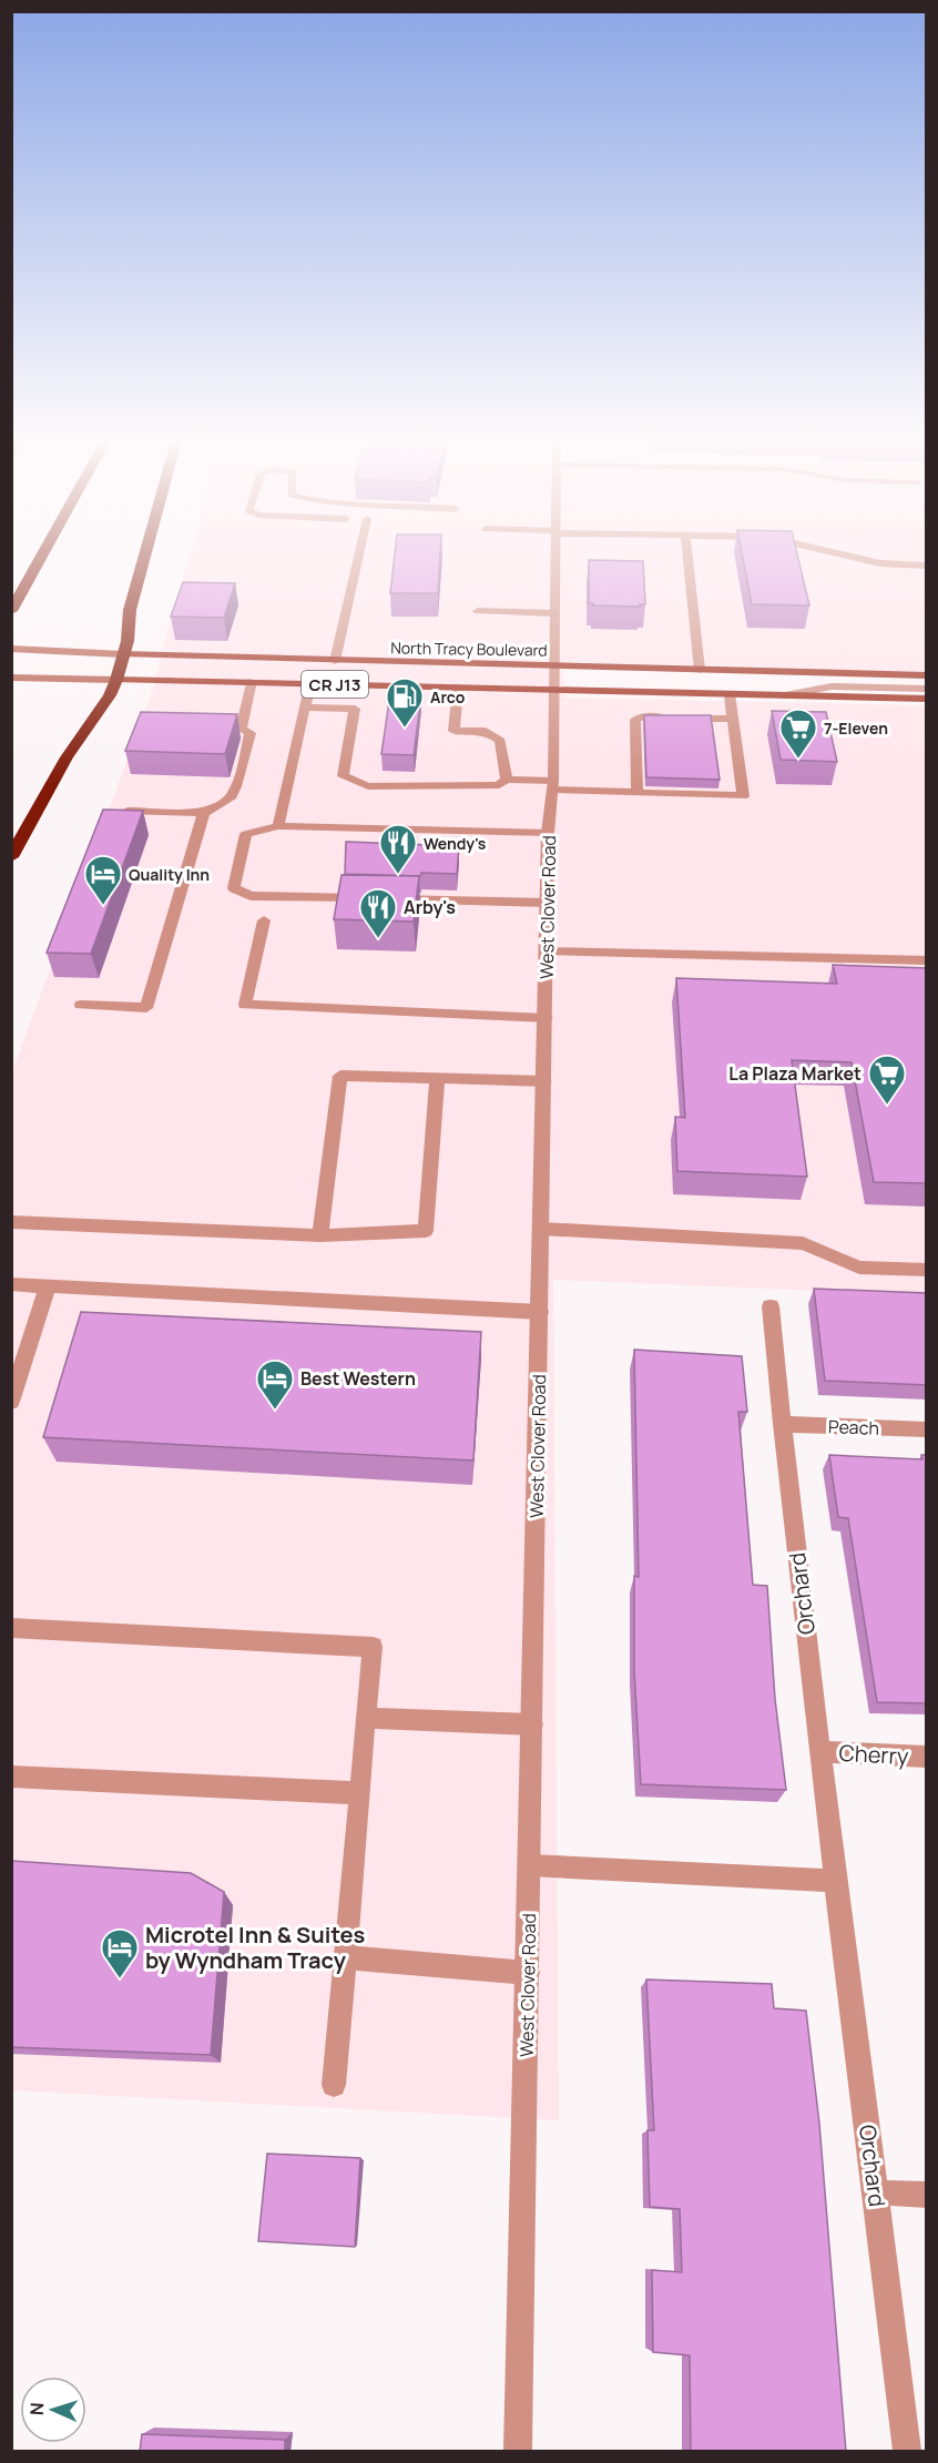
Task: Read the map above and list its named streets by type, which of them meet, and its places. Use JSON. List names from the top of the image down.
{
  "streets": {
    "main road": ["North Tracy Boulevard", "CR J13"],
    "street": [
      "West Clover Road",
      "Peach",
      "Orchard",
      "Cherry"
    ]
  },
  "crossings": [
    ["North Tracy Boulevard", "West Clover Road"],
    ["CR J13", "West Clover Road"],
    ["Peach", "Orchard"],
    ["Orchard", "Cherry"]
  ],
  "places": {
    "fuel station": ["Arco"],
    "supermarket": ["7-Eleven", "La Plaza Market"],
    "restaurant": ["Wendy's", "Arby's"],
    "hotel": ["Quality Inn", "Best Western", "Microtel Inn & Suites by Wyndham Tracy"]
  },
  "north": "left"
}
